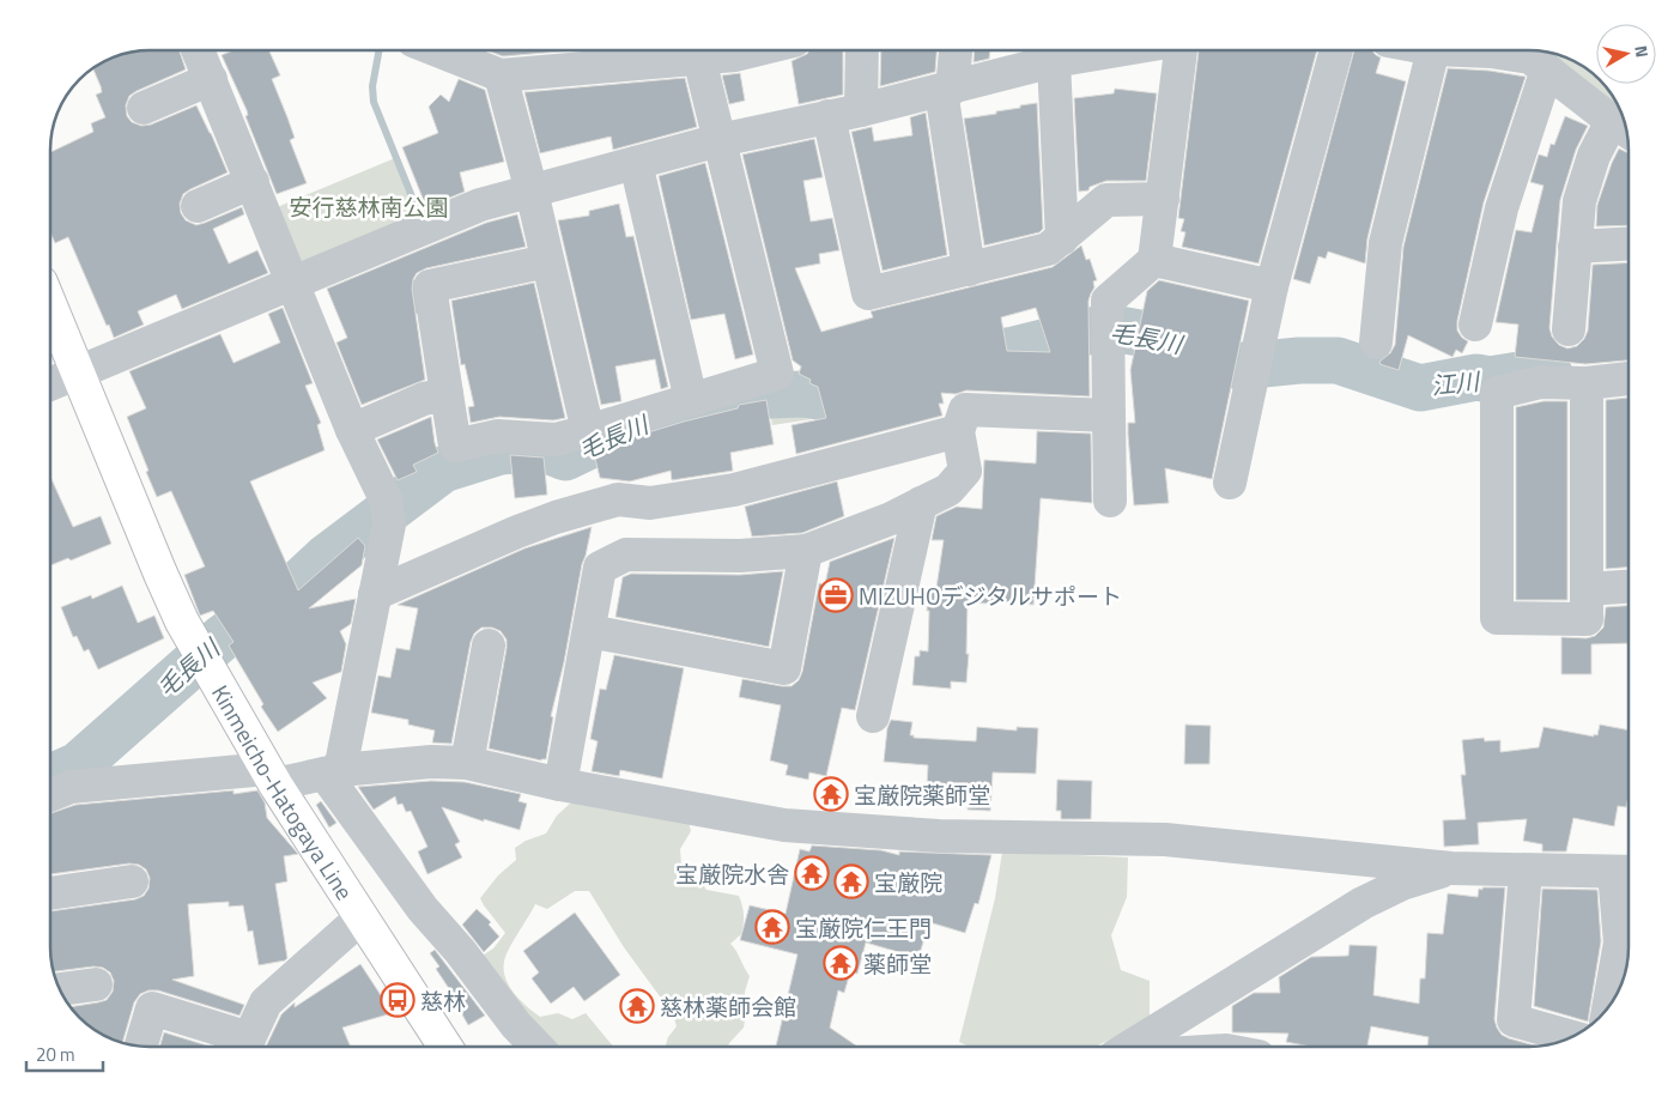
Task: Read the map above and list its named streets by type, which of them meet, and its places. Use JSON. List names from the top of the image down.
{
  "streets": {
    "main road": ["Kinmeicho-Hatogaya Line"]
  },
  "water": ["毛長川", "江川"],
  "parks": ["安行慈林南公園"],
  "places": {
    "office": ["MIZUHOデジタルサポート"],
    "temple": [
      "宝厳院薬師堂",
      "宝厳院水舎",
      "宝厳院",
      "宝厳院仁王門",
      "薬師堂",
      "慈林薬師会館"
    ],
    "bus stop": ["慈林"]
  },
  "scale_bar": "20 m",
  "north": "right"
}
